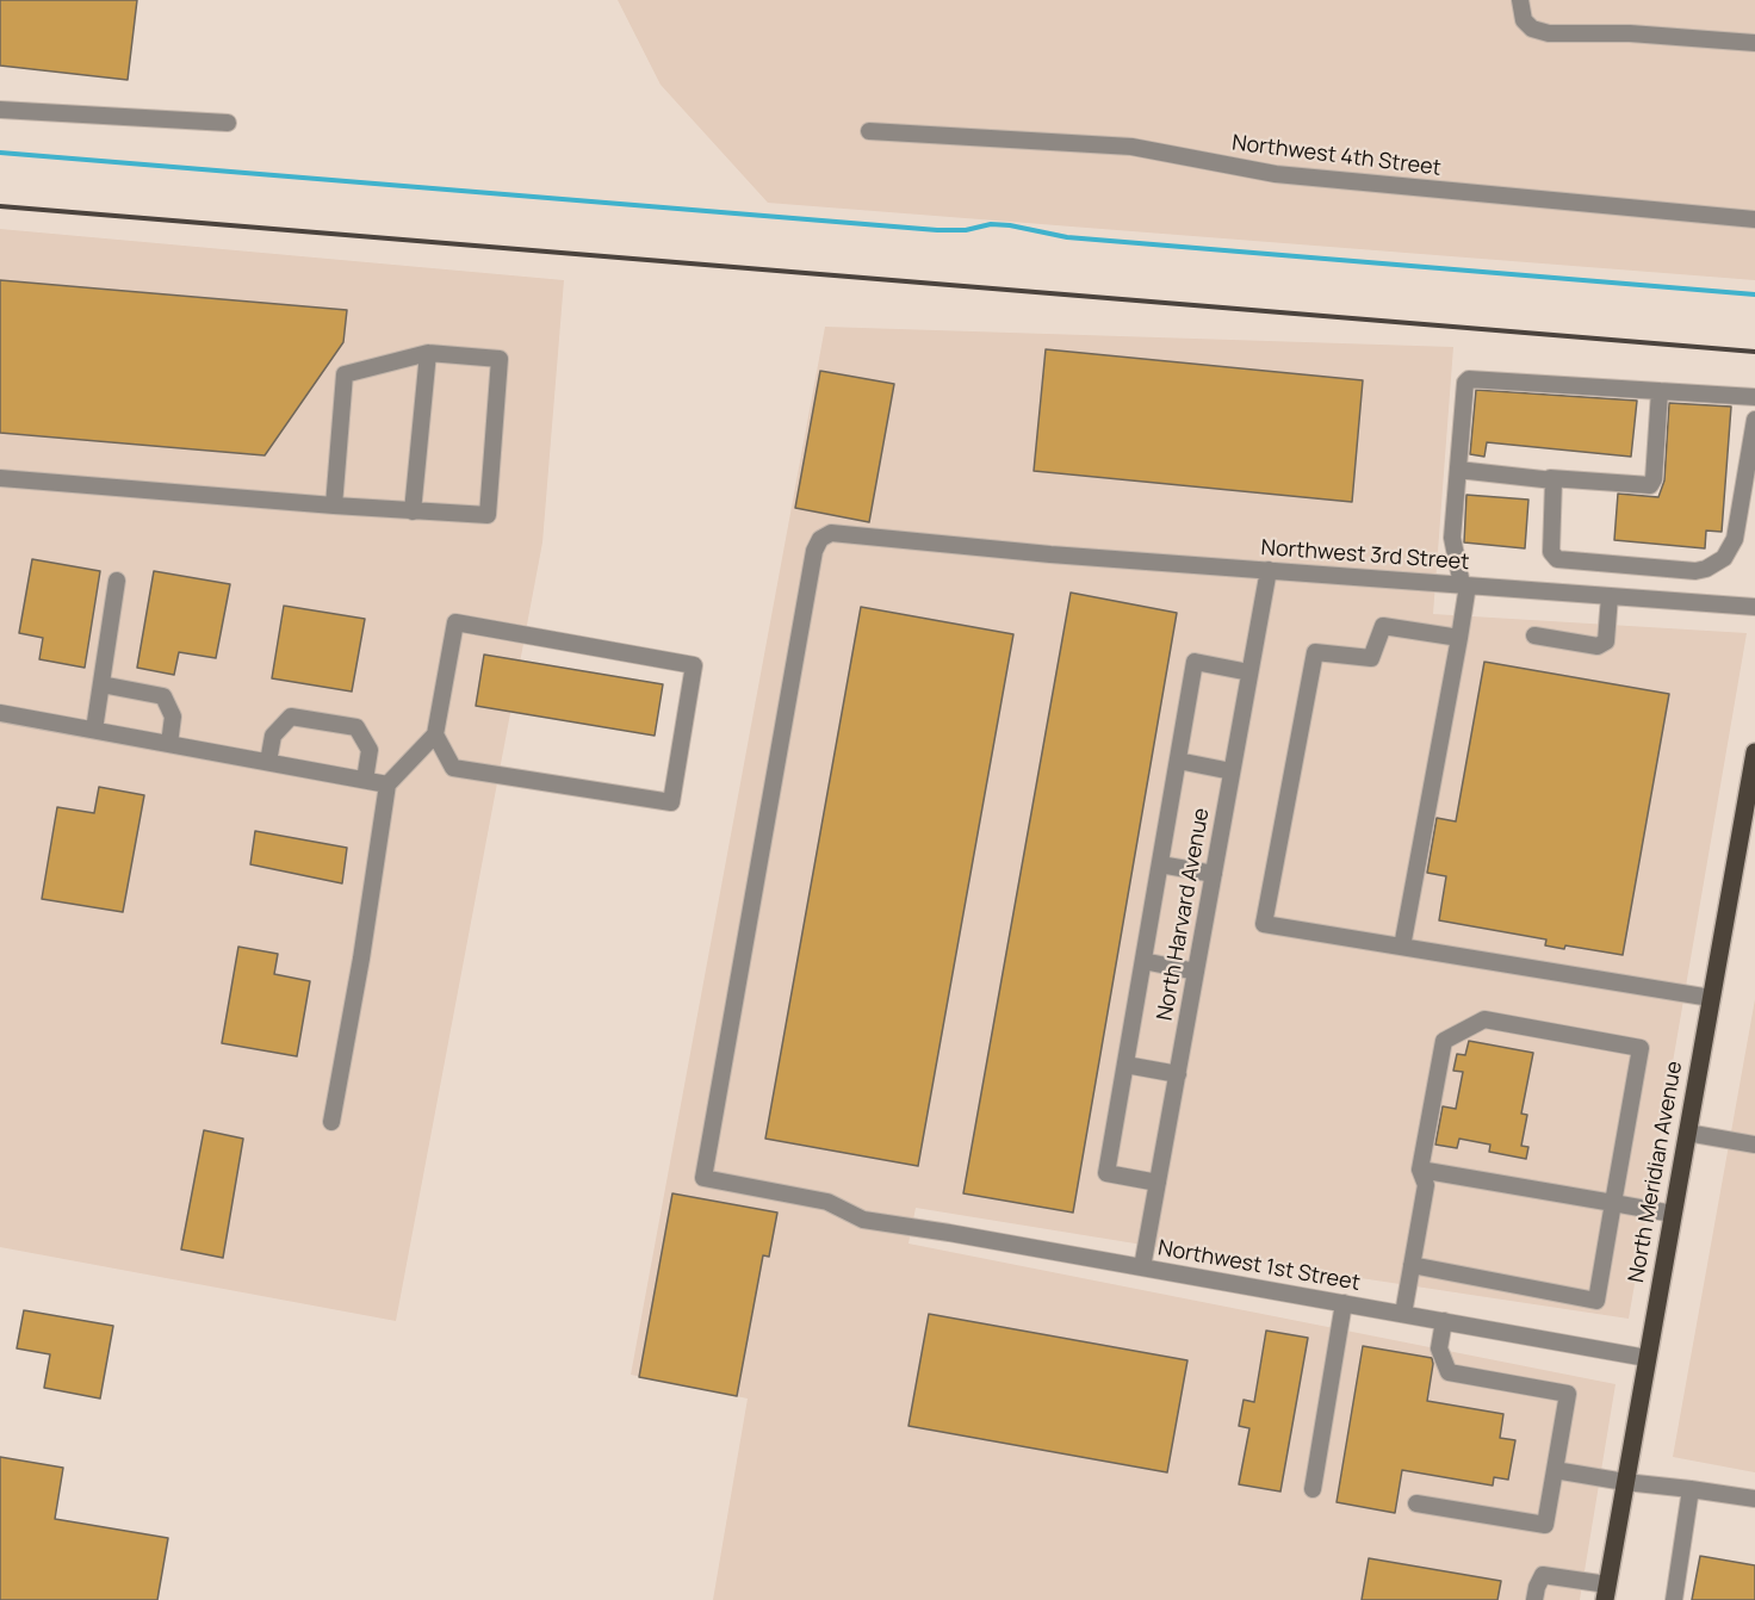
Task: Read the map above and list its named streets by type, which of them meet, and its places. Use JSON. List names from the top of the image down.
{
  "streets": {
    "main road": ["North Meridian Avenue"],
    "street": [
      "Northwest 4th Street",
      "Northwest 3rd Street",
      "North Harvard Avenue",
      "Northwest 1st Street"
    ]
  },
  "crossings": [
    ["Northwest 3rd Street", "North Harvard Avenue"],
    ["Northwest 3rd Street", "Northwest 1st Street"],
    ["North Harvard Avenue", "Northwest 1st Street"],
    ["North Meridian Avenue", "Northwest 1st Street"]
  ]
}
